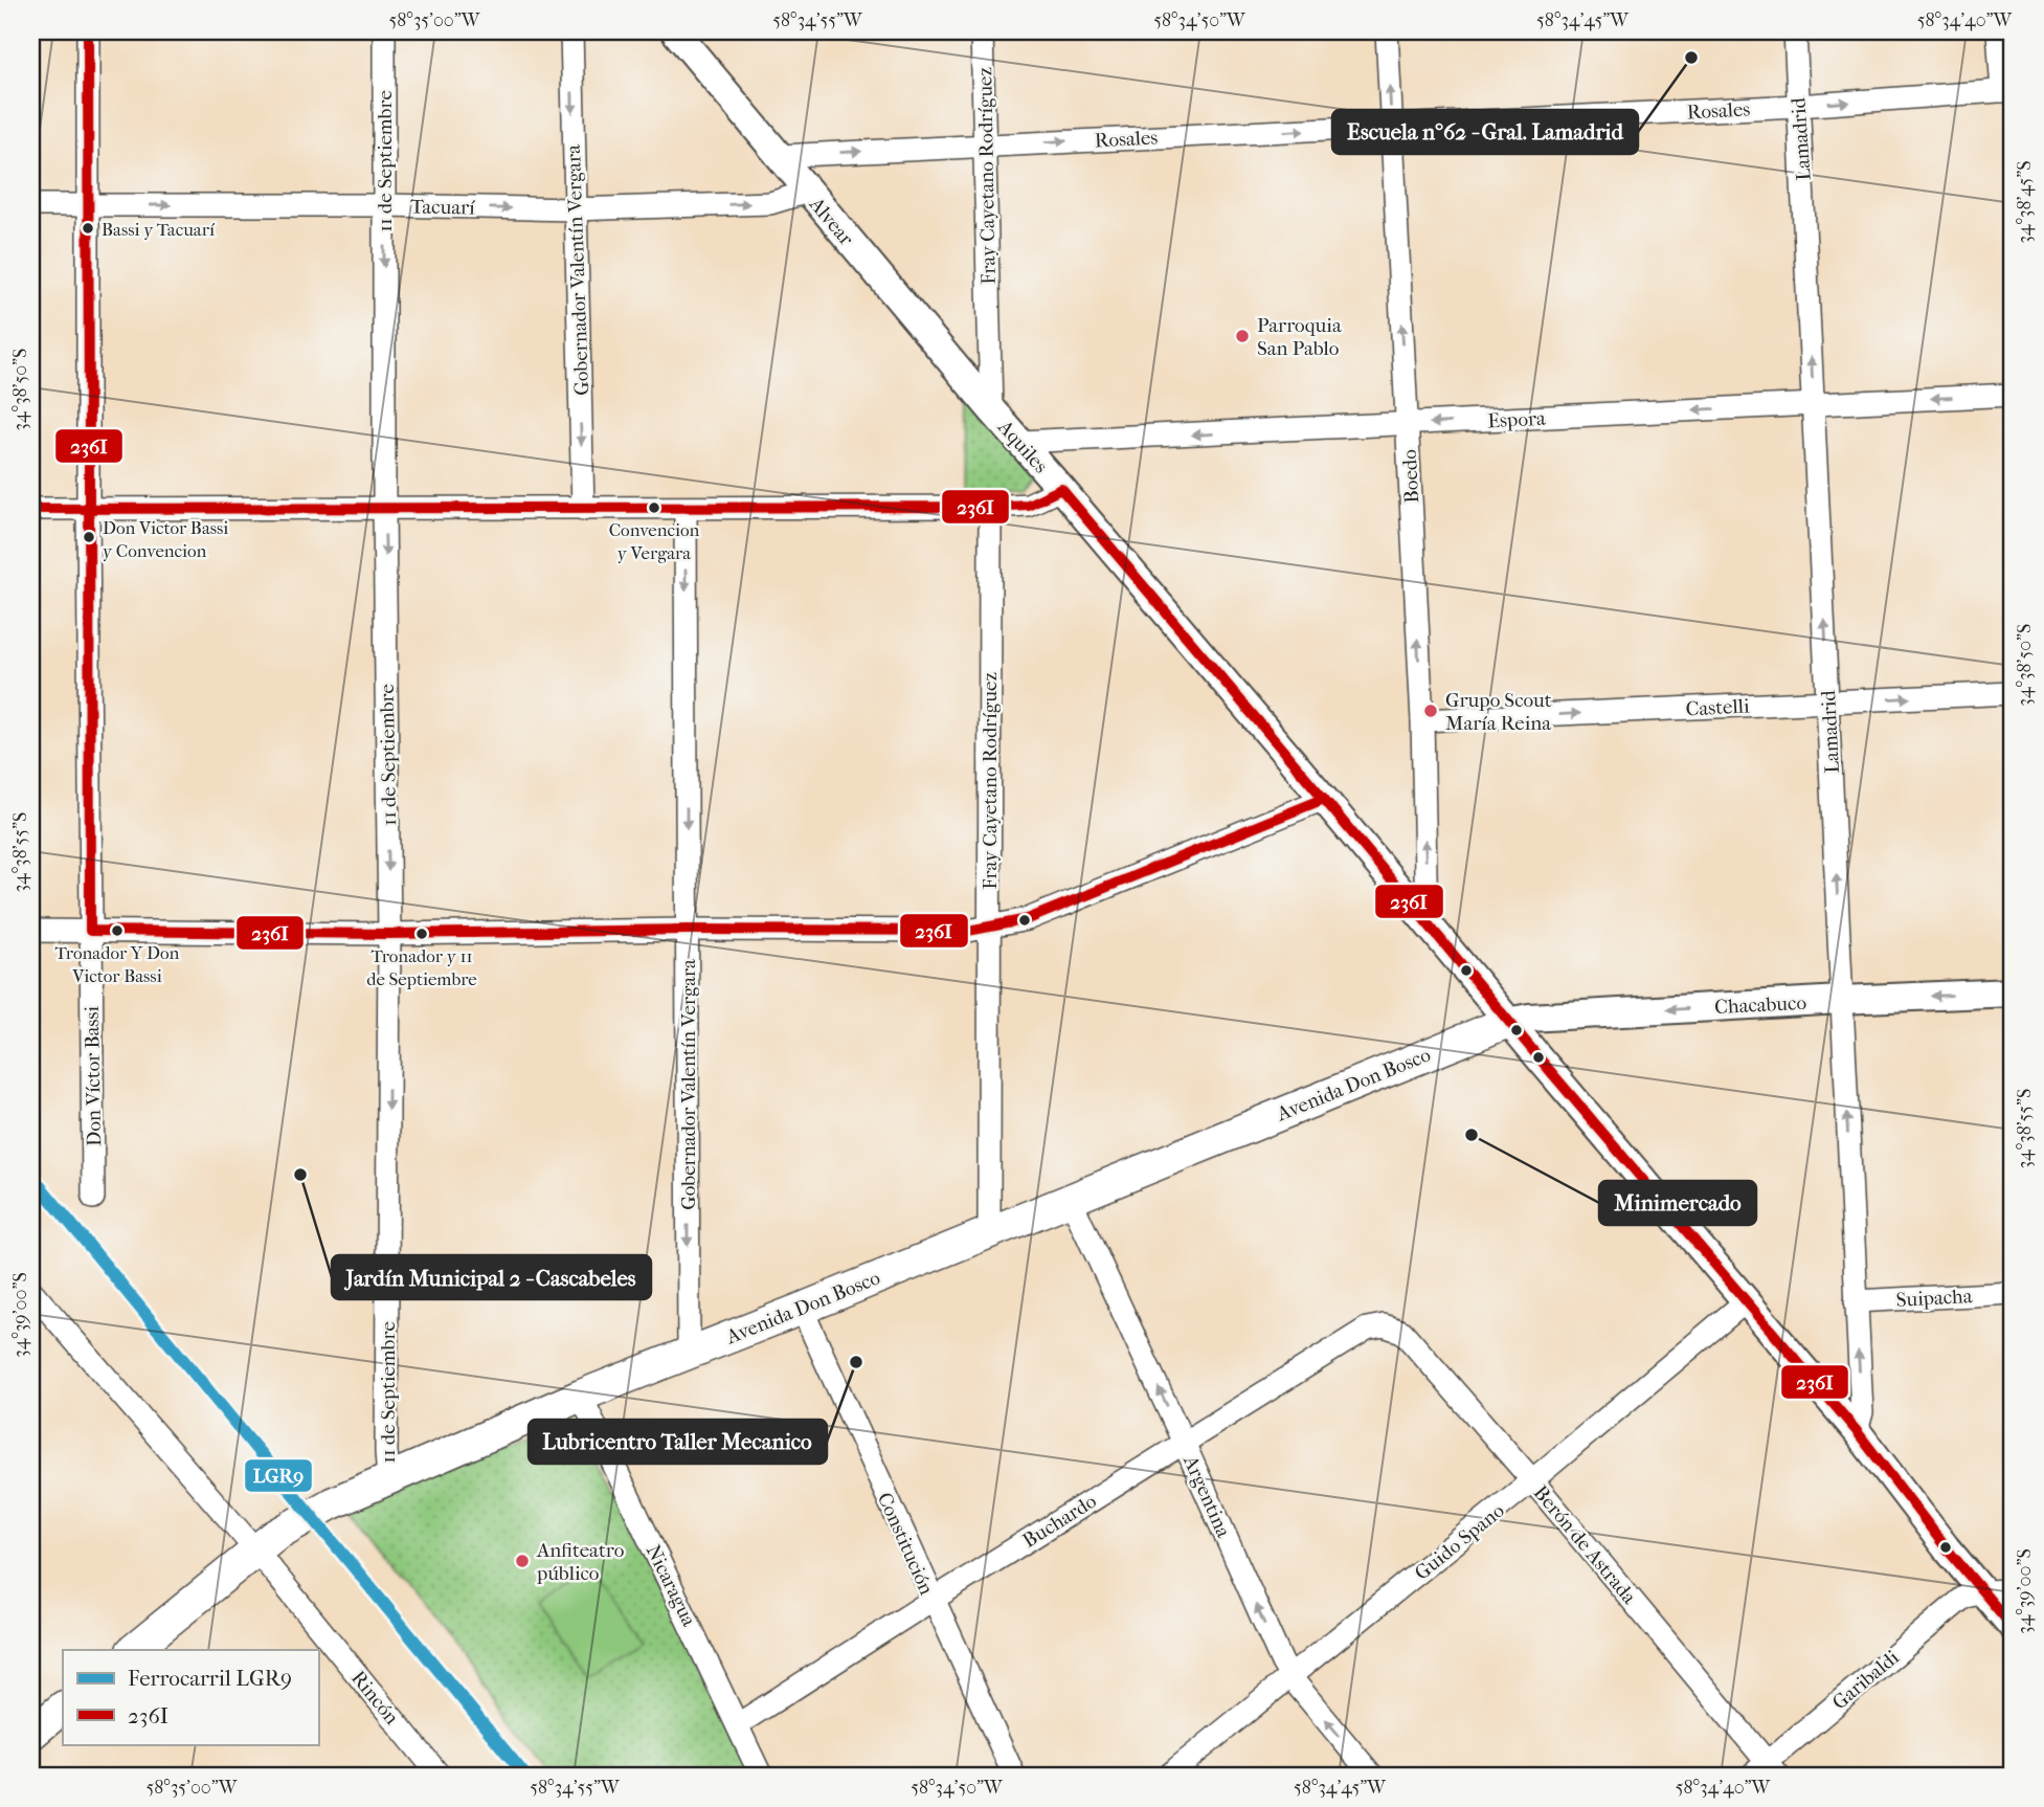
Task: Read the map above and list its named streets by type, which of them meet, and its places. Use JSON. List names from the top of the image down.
{
  "streets": {
    "main road": ["Avenida Don Bosco"],
    "street": [
      "Rosales",
      "Lamadrid",
      "11 de Septiembre",
      "Fray Cayetano Rodríguez",
      "Tacuarí",
      "Alvear",
      "Gobernador Valentín Vergara",
      "Espora",
      "Aquiles",
      "Boedo",
      "Castelli",
      "Chacabuco",
      "Don Víctor Bassi",
      "Suipacha",
      "Argentina",
      "Buchardo",
      "Guido Spano",
      "Constitución",
      "Berón de Astrada",
      "Nicaragua",
      "Garibaldi",
      "Rincón"
    ]
  },
  "crossings": [
    ["Rosales", "Lamadrid"],
    ["Rosales", "Fray Cayetano Rodríguez"],
    ["Rosales", "Boedo"],
    ["Lamadrid", "Espora"],
    ["Lamadrid", "Aquiles"],
    ["Lamadrid", "Castelli"],
    ["Lamadrid", "Chacabuco"],
    ["Lamadrid", "Suipacha"],
    ["11 de Septiembre", "Tacuarí"],
    ["11 de Septiembre", "Avenida Don Bosco"],
    ["Fray Cayetano Rodríguez", "Alvear"],
    ["Fray Cayetano Rodríguez", "Aquiles"],
    ["Fray Cayetano Rodríguez", "Avenida Don Bosco"],
    ["Tacuarí", "Alvear"],
    ["Tacuarí", "Gobernador Valentín Vergara"],
    ["Tacuarí", "Don Víctor Bassi"],
    ["Alvear", "Aquiles"],
    ["Gobernador Valentín Vergara", "Avenida Don Bosco"],
    ["Espora", "Aquiles"],
    ["Espora", "Boedo"],
    ["Aquiles", "Boedo"],
    ["Aquiles", "Chacabuco"],
    ["Aquiles", "Avenida Don Bosco"],
    ["Aquiles", "Guido Spano"],
    ["Aquiles", "Garibaldi"],
    ["Boedo", "Castelli"],
    ["Chacabuco", "Avenida Don Bosco"],
    ["Avenida Don Bosco", "Argentina"],
    ["Avenida Don Bosco", "Constitución"],
    ["Avenida Don Bosco", "Nicaragua"],
    ["Avenida Don Bosco", "Rincón"],
    ["Argentina", "Buchardo"],
    ["Argentina", "Guido Spano"],
    ["Buchardo", "Constitución"],
    ["Buchardo", "Berón de Astrada"],
    ["Buchardo", "Nicaragua"],
    ["Guido Spano", "Berón de Astrada"],
    ["Berón de Astrada", "Garibaldi"]
  ],
  "one_way": [
    "Rosales",
    "Lamadrid",
    "11 de Septiembre",
    "Tacuarí",
    "Gobernador Valentín Vergara",
    "Espora",
    "Boedo",
    "Castelli",
    "Chacabuco",
    "Argentina"
  ],
  "places": [
    "Escuela n°62 - Gral. Lamadrid",
    "Bassi y Tacuarí",
    "Parroquia San Pablo",
    "Convencion y Vergara",
    "Don Victor Bassi y Convencion",
    "Grupo Scout María Reina",
    "Tronador Y Don Victor Bassi",
    "Tronador y 11 de Septiembre",
    "Minimercado",
    "Jardín Municipal 2 - Cascabeles",
    "Lubricentro Taller Mecanico",
    "Anfiteatro público"
  ],
  "lines": ["transit line 236I", "rail line LGR9"],
  "legend": ["Ferrocarril LGR9", "236I"],
  "coordinates": [
    "58°35'00\"W",
    "58°34'55\"W",
    "58°34'50\"W",
    "58°34'45\"W",
    "58°34'40\"W",
    "34°38'45\"S",
    "34°38'50\"S",
    "34°38'55\"S",
    "34°39'00\"S"
  ]
}
